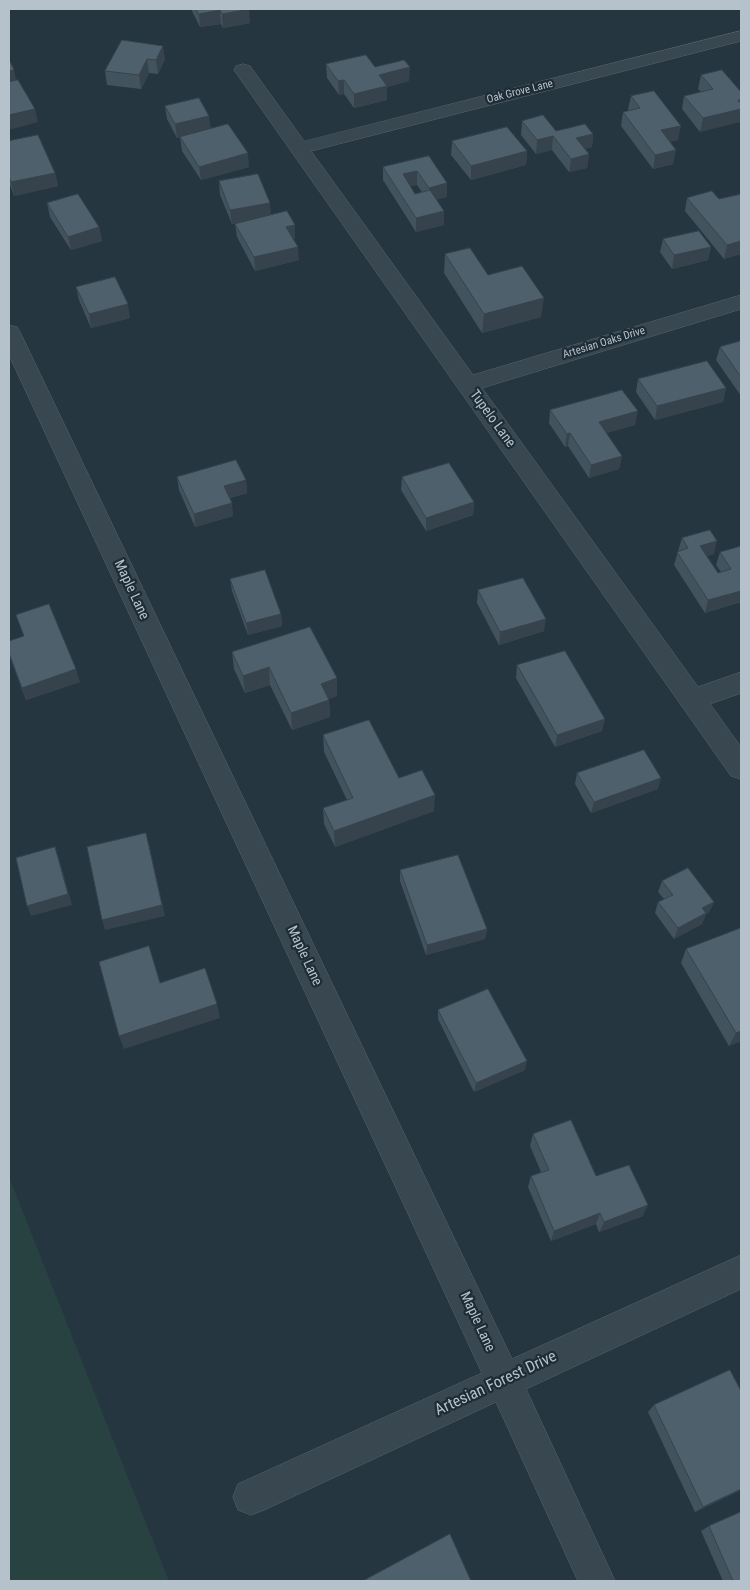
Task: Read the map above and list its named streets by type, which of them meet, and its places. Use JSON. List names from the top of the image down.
{
  "streets": {
    "street": [
      "Oak Grove Lane",
      "Artesian Oaks Drive",
      "Tupelo Lane",
      "Maple Lane",
      "Artesian Forest Drive"
    ]
  },
  "crossings": [
    ["Oak Grove Lane", "Tupelo Lane"],
    ["Artesian Oaks Drive", "Tupelo Lane"],
    ["Maple Lane", "Artesian Forest Drive"]
  ]
}
